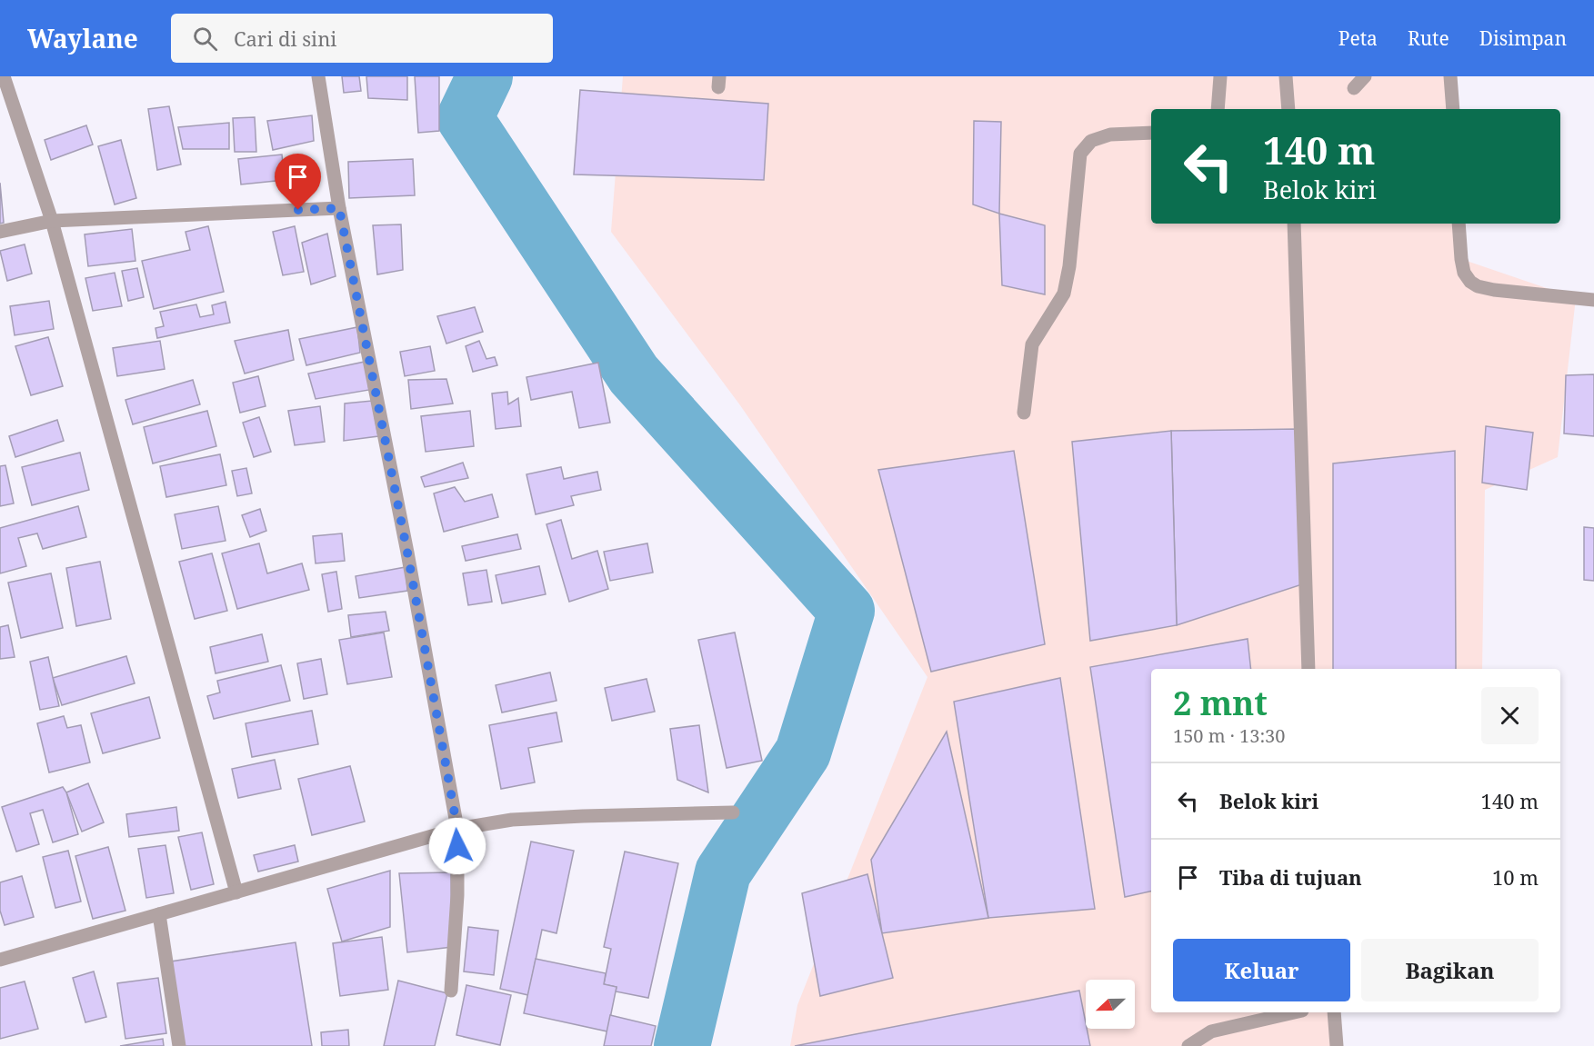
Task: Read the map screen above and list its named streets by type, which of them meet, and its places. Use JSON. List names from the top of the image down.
{
  "north": "left",
  "page": {
    "header": "Waylane",
    "search": "Cari di sini",
    "nav": ["Peta", "Rute", "Disimpan"],
    "turn": ["140 m", "Belok kiri"],
    "heading": ["2 mnt", "150 m · 13:30"],
    "list": [
      {
        "name": "Belok kiri",
        "value": "140 m"
      },
      {
        "name": "Tiba di tujuan",
        "value": "10 m"
      }
    ],
    "buttons": ["Keluar", "Bagikan"]
  }
}
